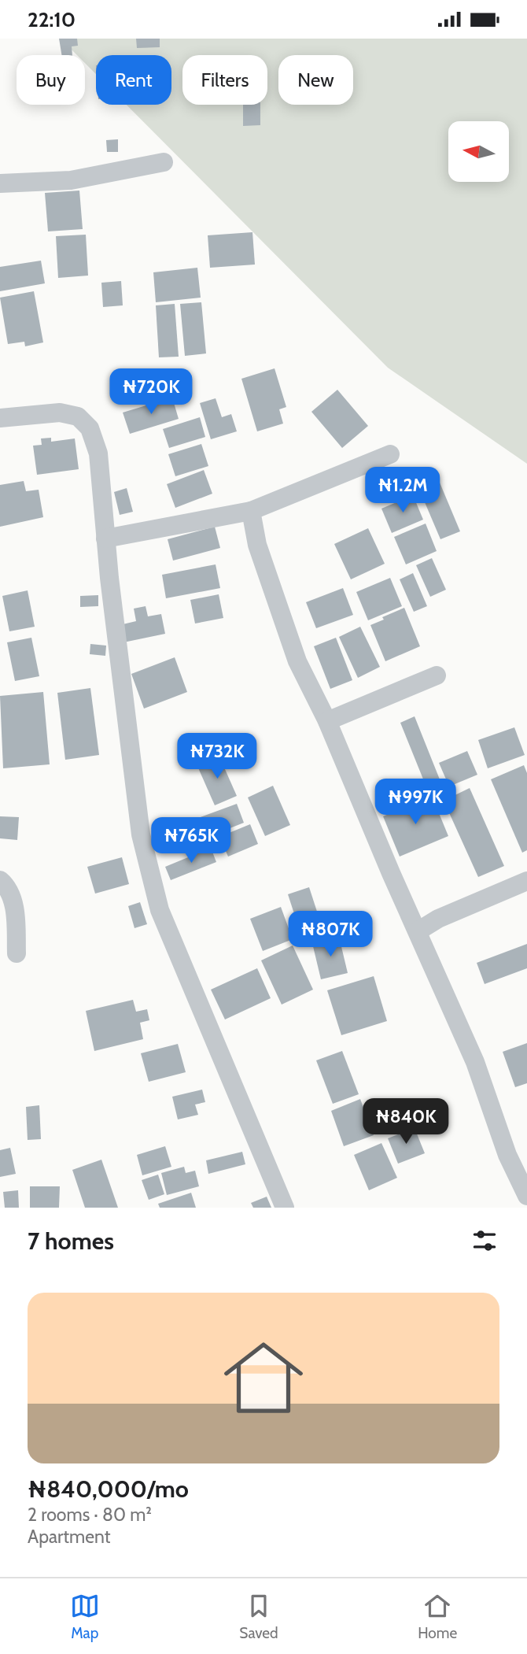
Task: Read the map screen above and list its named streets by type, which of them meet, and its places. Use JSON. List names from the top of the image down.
{
  "north": "left",
  "page": {
    "status": "22:10",
    "chip": [
      "Buy",
      "Rent",
      "Filters",
      "New"
    ],
    "price": [
      "₦720K",
      "₦1.2M",
      "₦732K",
      "₦997K",
      "₦765K",
      "₦807K",
      "₦840K"
    ],
    "heading": "7 homes",
    "list": [
      {
        "name": "₦840,000/mo",
        "note": "2 rooms · 80 m² · Apartment"
      }
    ],
    "tabs": ["Map", "Saved", "Home"]
  }
}
